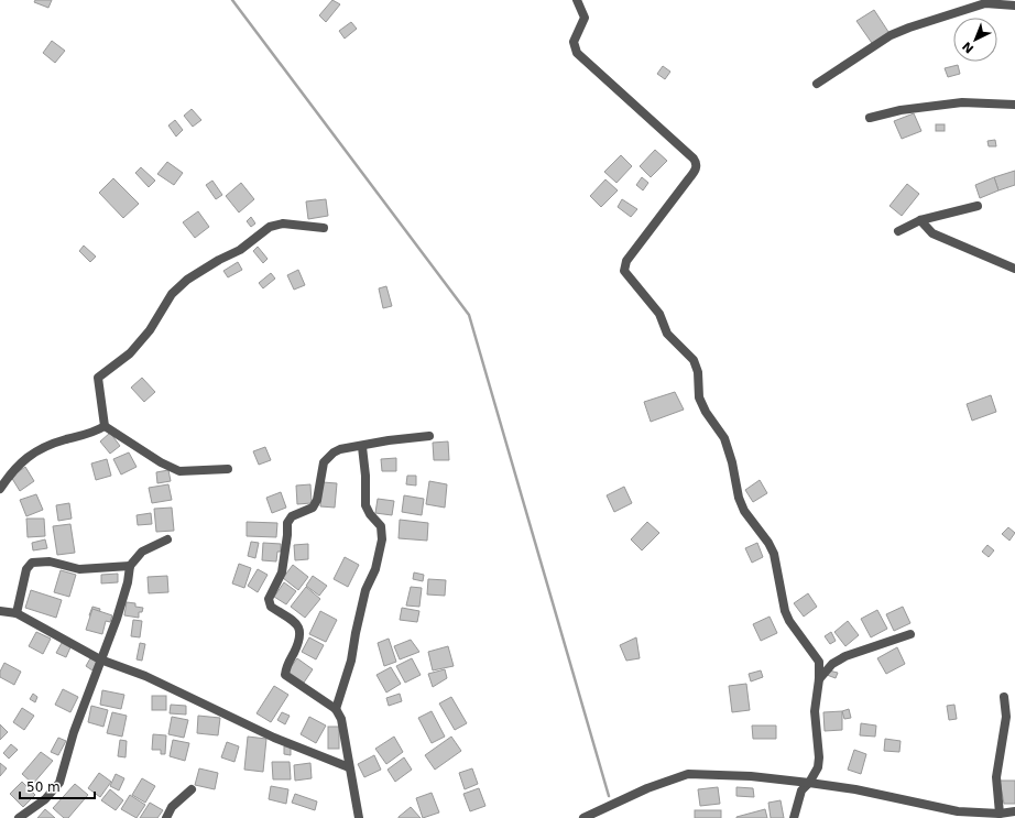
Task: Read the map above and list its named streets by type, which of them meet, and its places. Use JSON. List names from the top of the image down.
{
  "scale_bar": "50 m",
  "north": "bottom left"
}
